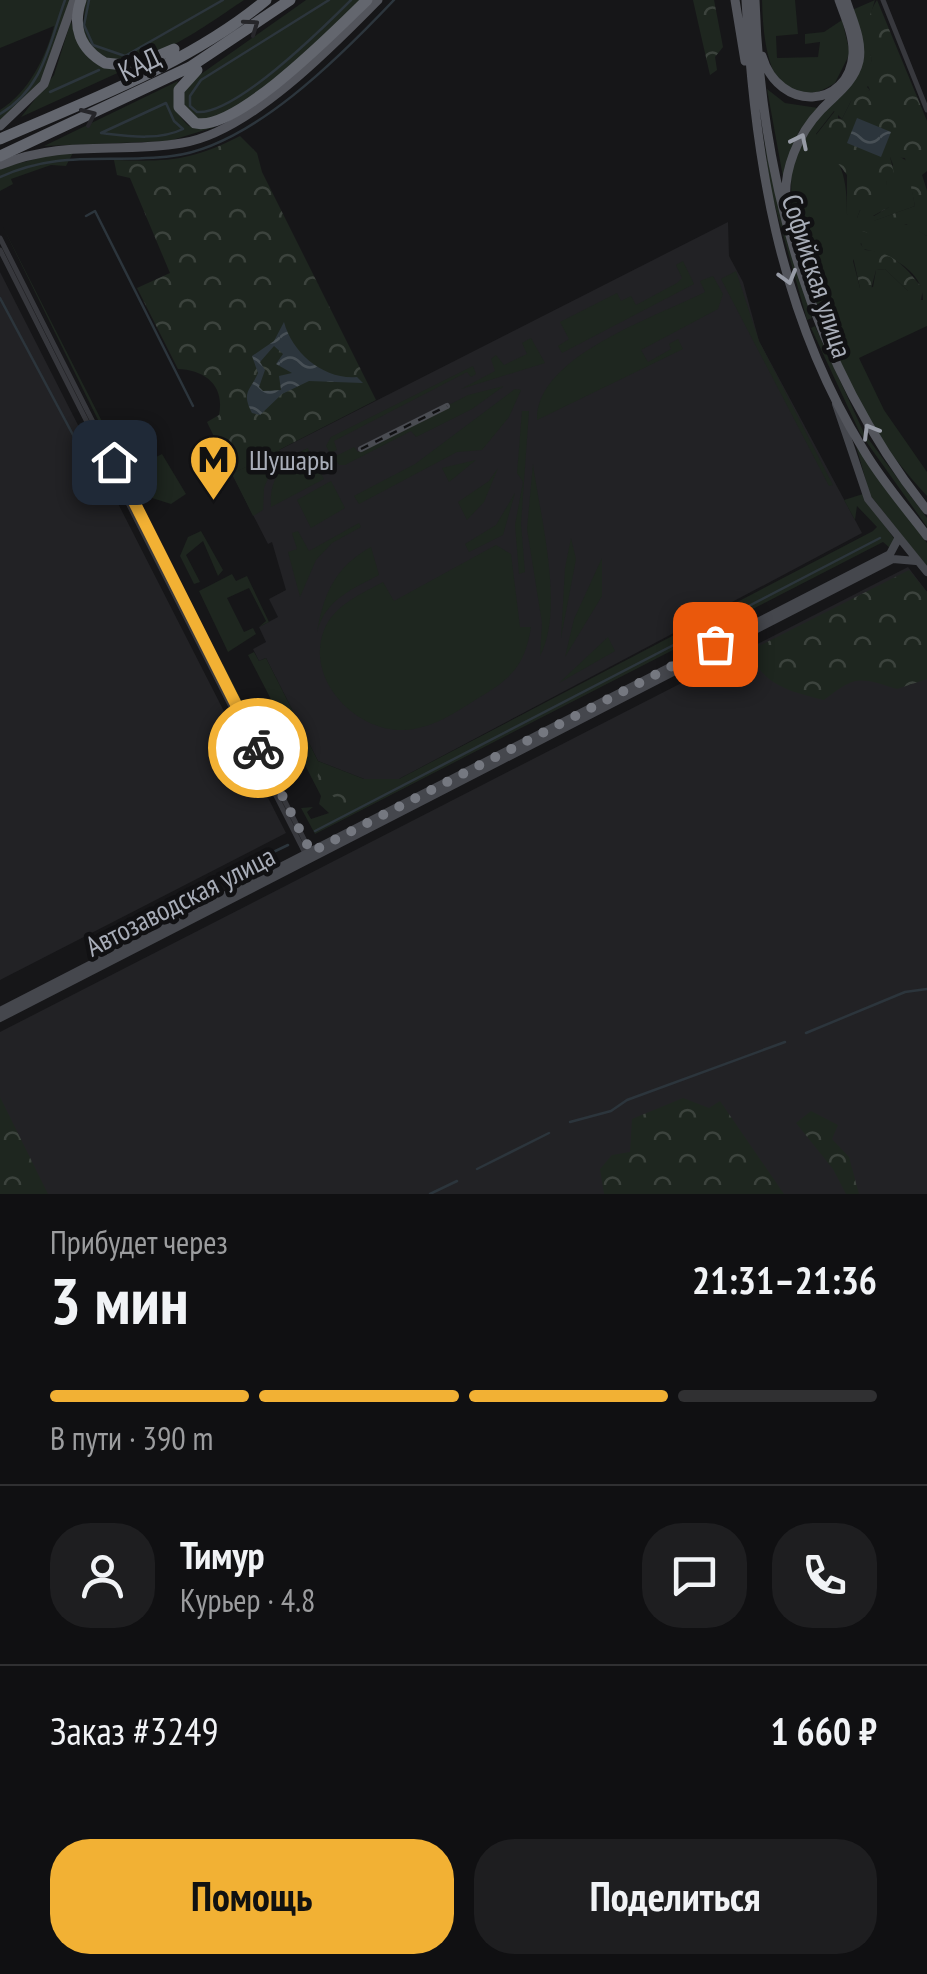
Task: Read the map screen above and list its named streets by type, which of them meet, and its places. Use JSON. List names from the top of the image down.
{
  "streets": {
    "highway": ["КАД"],
    "main road": ["Софийская улица"],
    "street": ["Автозаводская улица"]
  },
  "places": {
    "metro station": ["Шушары"]
  },
  "page": {
    "heading": ["3 мин", "Прибудет через", "21:31–21:36"],
    "panel": [
      "Тимур",
      "Курьер · 4.8",
      "Заказ #3249",
      "1 660 ₽"
    ],
    "bar": "В пути · 390 m",
    "buttons": ["Помощь", "Поделиться"]
  }
}
